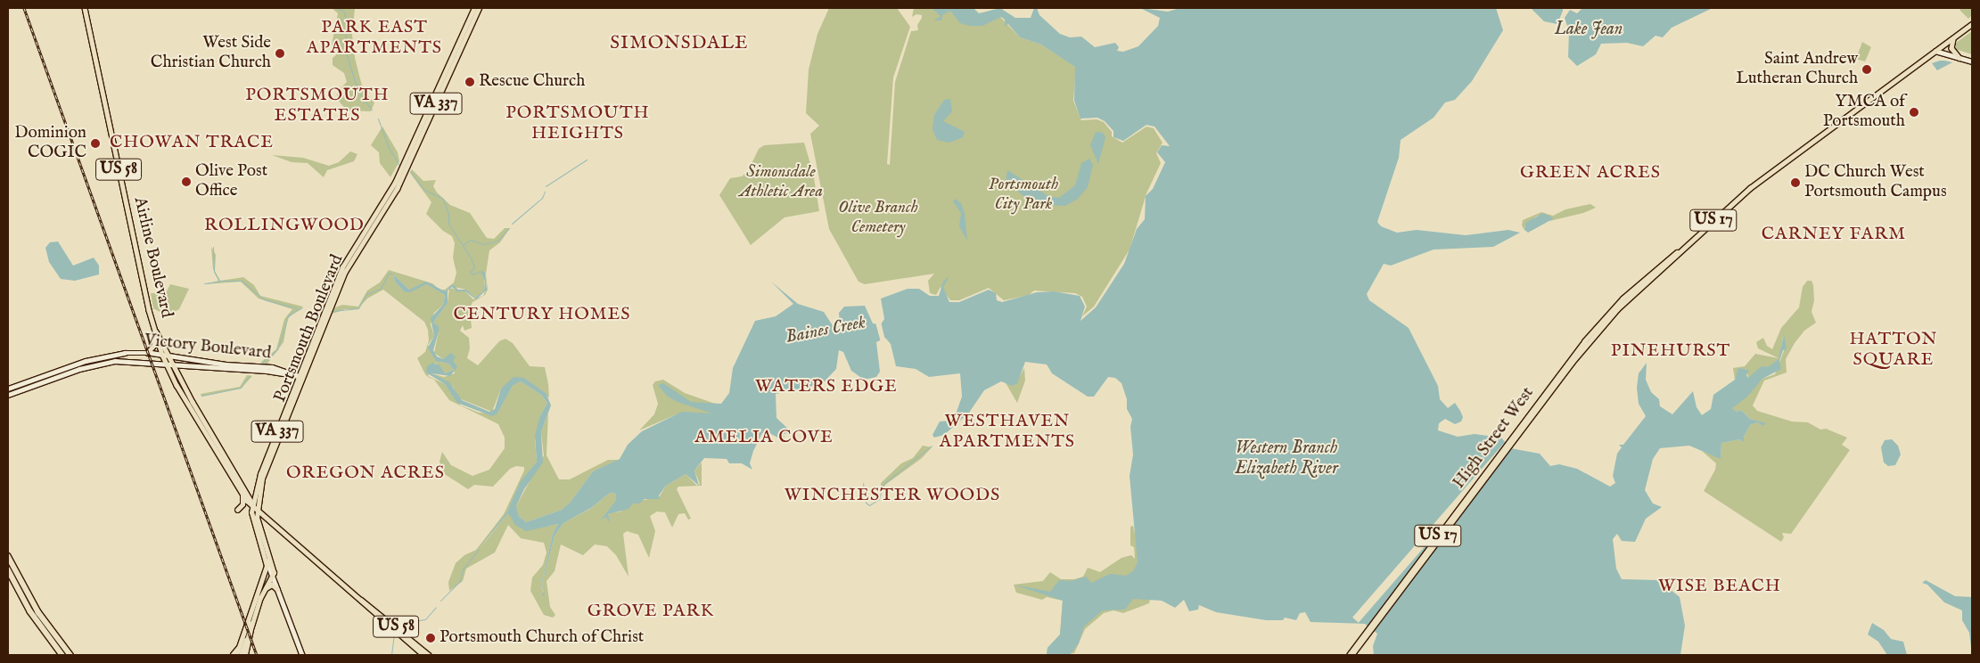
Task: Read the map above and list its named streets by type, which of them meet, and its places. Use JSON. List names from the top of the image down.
{
  "streets": {
    "main road": [
      "VA 337",
      "US 58",
      "US 17",
      "Airline Boulevard",
      "Portsmouth Boulevard",
      "Victory Boulevard",
      "High Street West"
    ]
  },
  "crossings": [
    ["Airline Boulevard", "Portsmouth Boulevard"],
    ["Airline Boulevard", "Victory Boulevard"],
    ["Portsmouth Boulevard", "Victory Boulevard"]
  ],
  "districts": [
    "PARK EAST APARTMENTS",
    "SIMONSDALE",
    "PORTSMOUTH ESTATES",
    "PORTSMOUTH HEIGHTS",
    "CHOWAN TRACE",
    "GREEN ACRES",
    "ROLLINGWOOD",
    "CARNEY FARM",
    "CENTURY HOMES",
    "HATTON SQUARE",
    "PINEHURST",
    "WATERS EDGE",
    "WESTHAVEN APARTMENTS",
    "AMELIA COVE",
    "OREGON ACRES",
    "WINCHESTER WOODS",
    "WISE BEACH",
    "GROVE PARK"
  ],
  "water": ["Lake Jean", "Baines Creek", "Western Branch Elizabeth River"],
  "parks": ["Simonsdale Athletic Area", "Portsmouth City Park", "Olive Branch Cemetery"],
  "places": [
    "West Side Christian Church",
    "Saint Andrew Lutheran Church",
    "Rescue Church",
    "YMCA of Portsmouth",
    "Dominion COGIC",
    "Olive Post Office",
    "DC Church West Portsmouth Campus",
    "Portsmouth Church of Christ"
  ]
}
